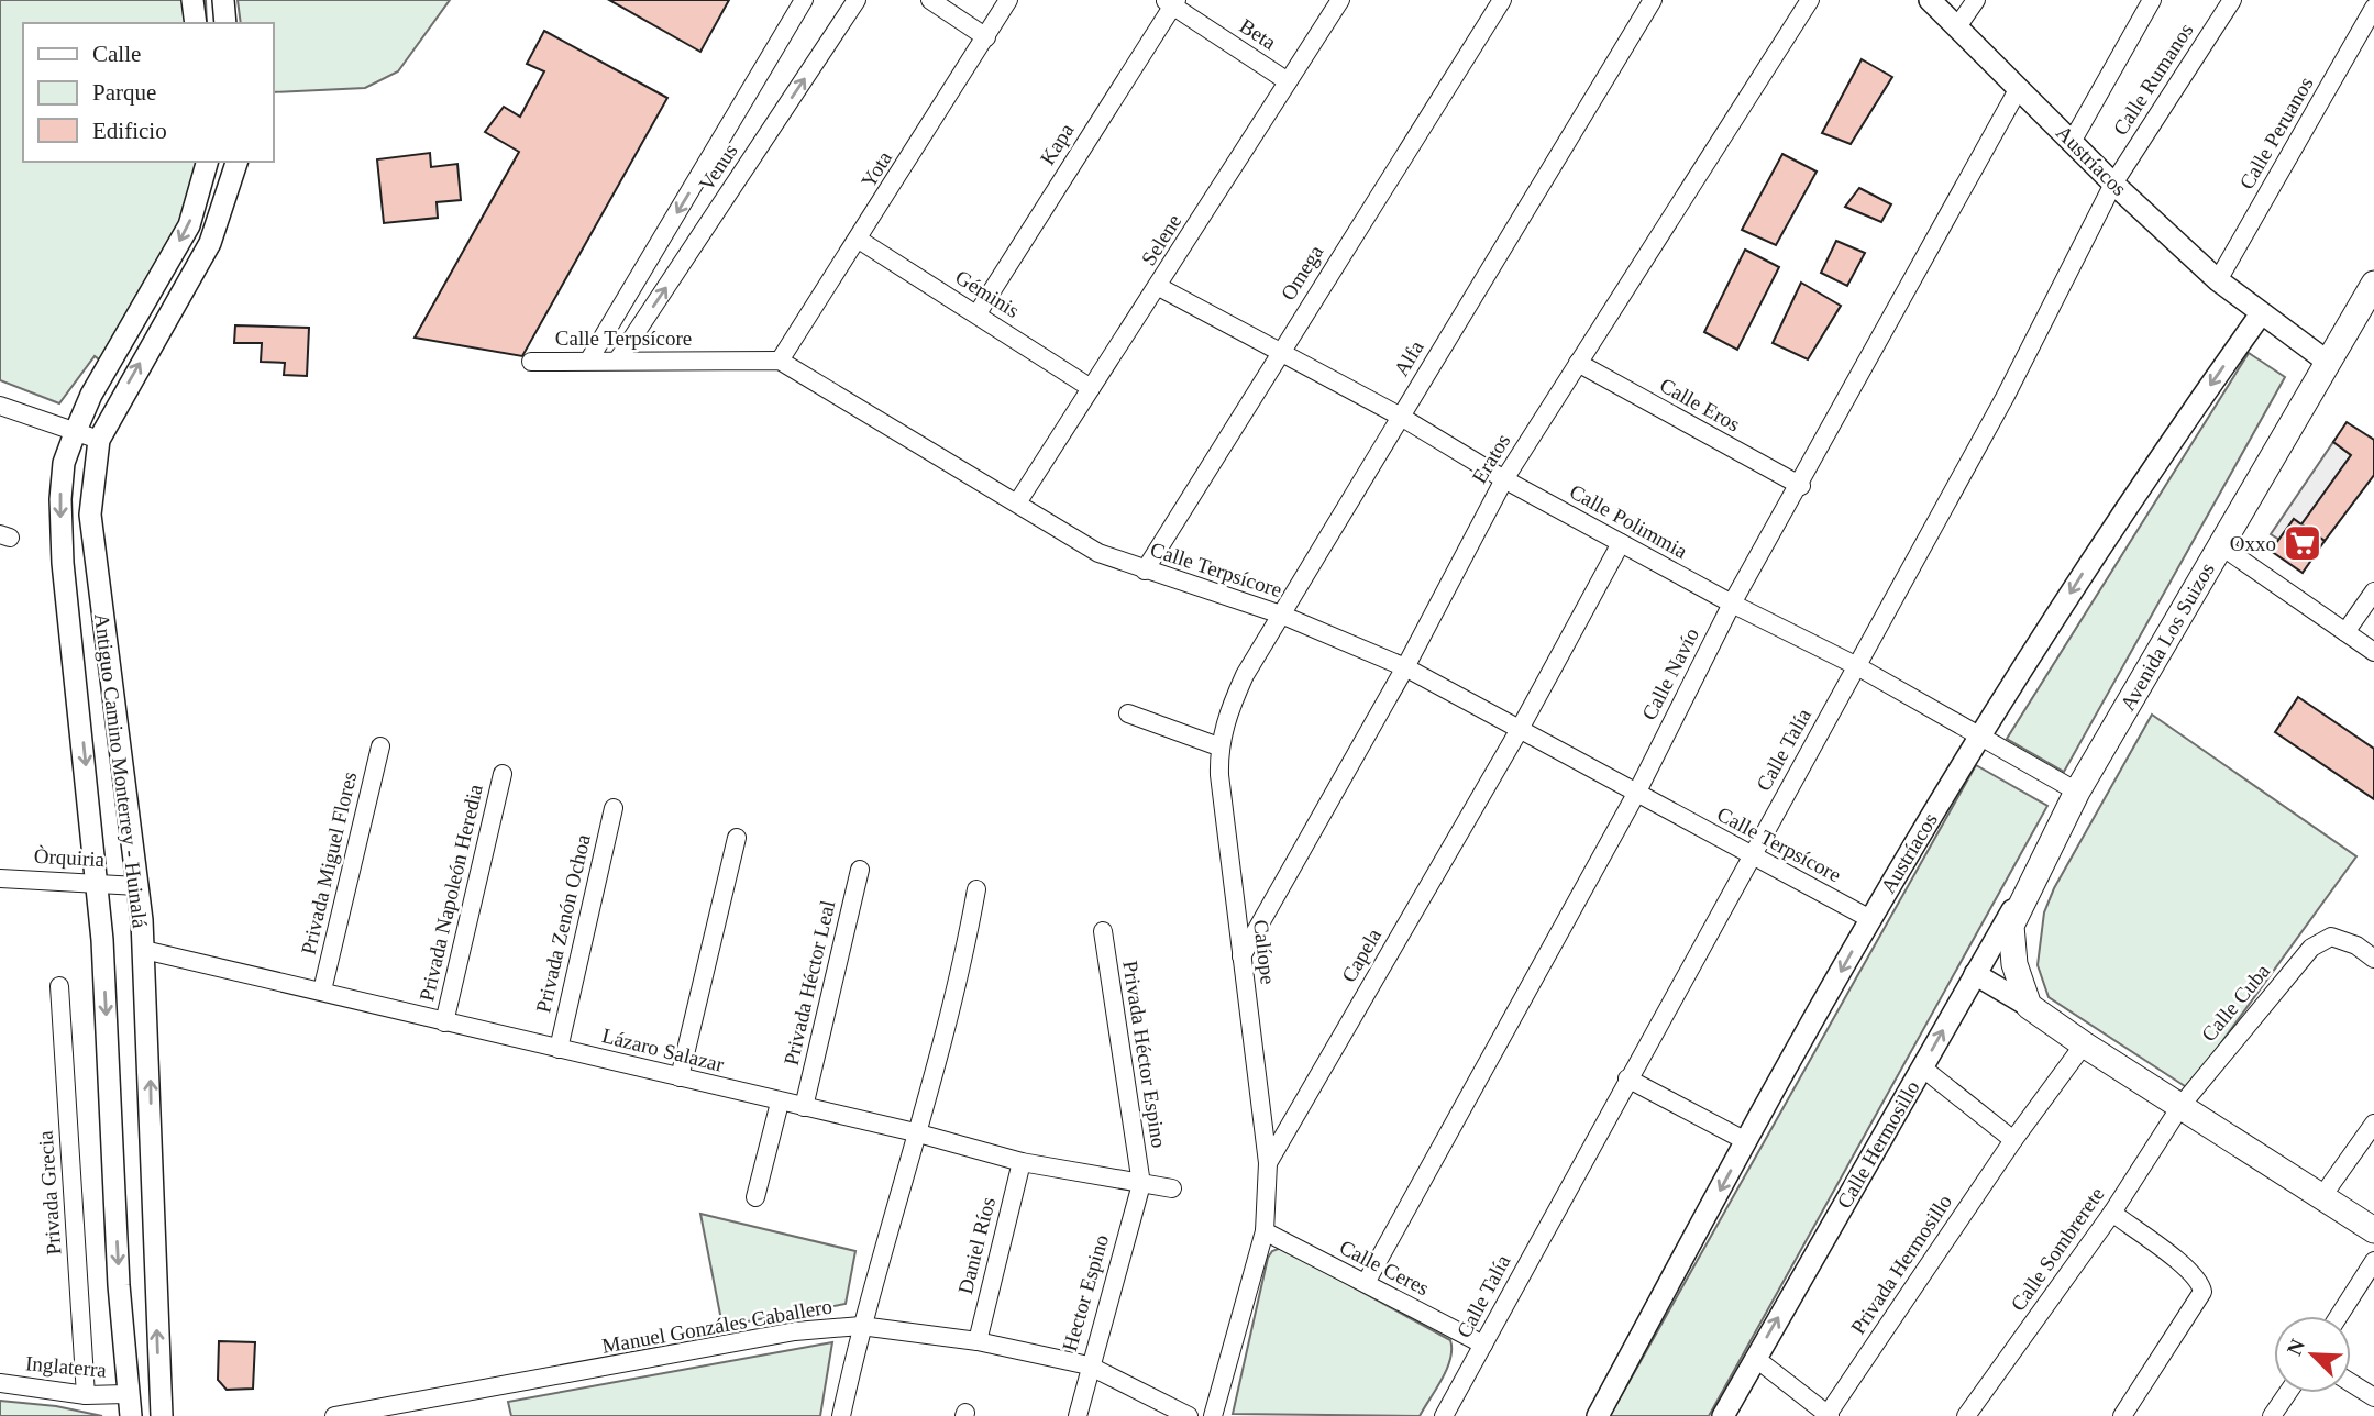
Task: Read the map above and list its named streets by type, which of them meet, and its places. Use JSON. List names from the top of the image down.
{
  "streets": {
    "main road": ["Avenida Los Suizos"],
    "street": [
      "Beta",
      "Calle Rumanos",
      "Calle Peruanos",
      "Kapa",
      "Austríacos",
      "Venus",
      "Yota",
      "Selene",
      "Omega",
      "Géminis",
      "Calle Terpsícore",
      "Alfa",
      "Calle Eros",
      "Eratos",
      "Calle Polimmia",
      "Calle Navío",
      "Calle Talía",
      "Antiguo Camino Monterrey - Huinalá",
      "Òrquiria",
      "Privada Miguel Flores",
      "Privada Napoleón Heredia",
      "Privada Zenón Ochoa",
      "Calíope",
      "Capela",
      "Privada Héctor Leal",
      "Calle Cuba",
      "Lázaro Salazar",
      "Privada Héctor Espino",
      "Calle Hermosillo",
      "Privada Grecia",
      "Daniel Ríos",
      "Calle Sombrerete",
      "Privada Hermosillo",
      "Calle Ceres",
      "Hector Espino",
      "Manuel Gonzáles Caballero",
      "Inglaterra"
    ]
  },
  "crossings": [
    ["Beta", "Kapa"],
    ["Beta", "Selene"],
    ["Calle Rumanos", "Austríacos"],
    ["Calle Rumanos", "Calle Talía"],
    ["Calle Peruanos", "Austríacos"],
    ["Kapa", "Géminis"],
    ["Austríacos", "Calle Terpsícore"],
    ["Austríacos", "Calle Polimmia"],
    ["Austríacos", "Avenida Los Suizos"],
    ["Austríacos", "Calle Navío"],
    ["Austríacos", "Calle Talía"],
    ["Venus", "Calle Terpsícore"],
    ["Yota", "Géminis"],
    ["Yota", "Calle Terpsícore"],
    ["Selene", "Géminis"],
    ["Selene", "Calle Terpsícore"],
    ["Selene", "Calle Polimmia"],
    ["Omega", "Calle Terpsícore"],
    ["Omega", "Calle Polimmia"],
    ["Calle Terpsícore", "Alfa"],
    ["Calle Terpsícore", "Eratos"],
    ["Calle Terpsícore", "Calle Navío"],
    ["Calle Terpsícore", "Calle Talía"],
    ["Calle Terpsícore", "Capela"],
    ["Alfa", "Calle Polimmia"],
    ["Alfa", "Calíope"],
    ["Calle Eros", "Eratos"],
    ["Calle Eros", "Calle Navío"],
    ["Eratos", "Calle Polimmia"],
    ["Eratos", "Calíope"],
    ["Calle Polimmia", "Avenida Los Suizos"],
    ["Calle Polimmia", "Calle Navío"],
    ["Calle Polimmia", "Calle Talía"],
    ["Calle Polimmia", "Capela"],
    ["Avenida Los Suizos", "Calle Hermosillo"],
    ["Calle Navío", "Calle Ceres"],
    ["Calle Talía", "Calle Ceres"],
    ["Antiguo Camino Monterrey - Huinalá", "Òrquiria"],
    ["Antiguo Camino Monterrey - Huinalá", "Lázaro Salazar"],
    ["Antiguo Camino Monterrey - Huinalá", "Inglaterra"],
    ["Privada Miguel Flores", "Lázaro Salazar"],
    ["Privada Napoleón Heredia", "Lázaro Salazar"],
    ["Privada Zenón Ochoa", "Lázaro Salazar"],
    ["Calíope", "Capela"],
    ["Capela", "Calle Ceres"],
    ["Privada Héctor Leal", "Lázaro Salazar"],
    ["Calle Cuba", "Calle Sombrerete"],
    ["Lázaro Salazar", "Privada Héctor Espino"],
    ["Lázaro Salazar", "Daniel Ríos"],
    ["Lázaro Salazar", "Hector Espino"],
    ["Privada Héctor Espino", "Hector Espino"],
    ["Privada Grecia", "Inglaterra"],
    ["Daniel Ríos", "Manuel Gonzáles Caballero"],
    ["Hector Espino", "Manuel Gonzáles Caballero"]
  ],
  "one_way": ["Austríacos", "Calle Hermosillo"],
  "places": {
    "supermarket": ["Oxxo"]
  },
  "legend": ["Calle", "Parque", "Edificio"],
  "north": "top left"
}
